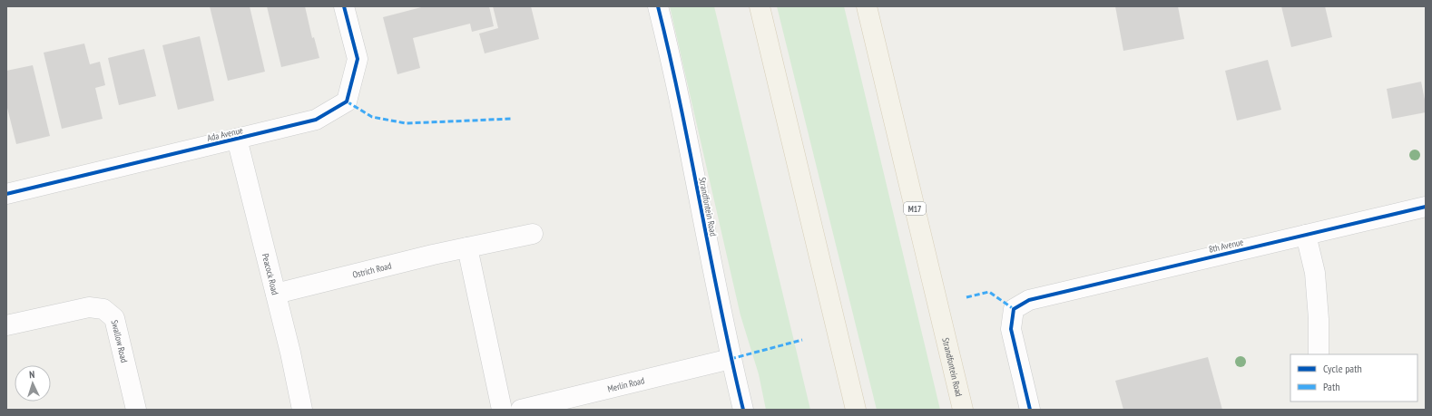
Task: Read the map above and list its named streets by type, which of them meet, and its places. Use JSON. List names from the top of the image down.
{
  "streets": {
    "main road": ["Strandfontein Road", "M17"],
    "street": [
      "Ada Avenue",
      "8th Avenue",
      "Ostrich Road",
      "Peacock Road",
      "Swallow Road",
      "Merlin Road"
    ]
  },
  "crossings": [
    ["Ada Avenue", "Peacock Road"],
    ["Strandfontein Road", "Merlin Road"],
    ["Ostrich Road", "Peacock Road"]
  ],
  "legend": ["Cycle path", "Path"],
  "north": "top"
}
